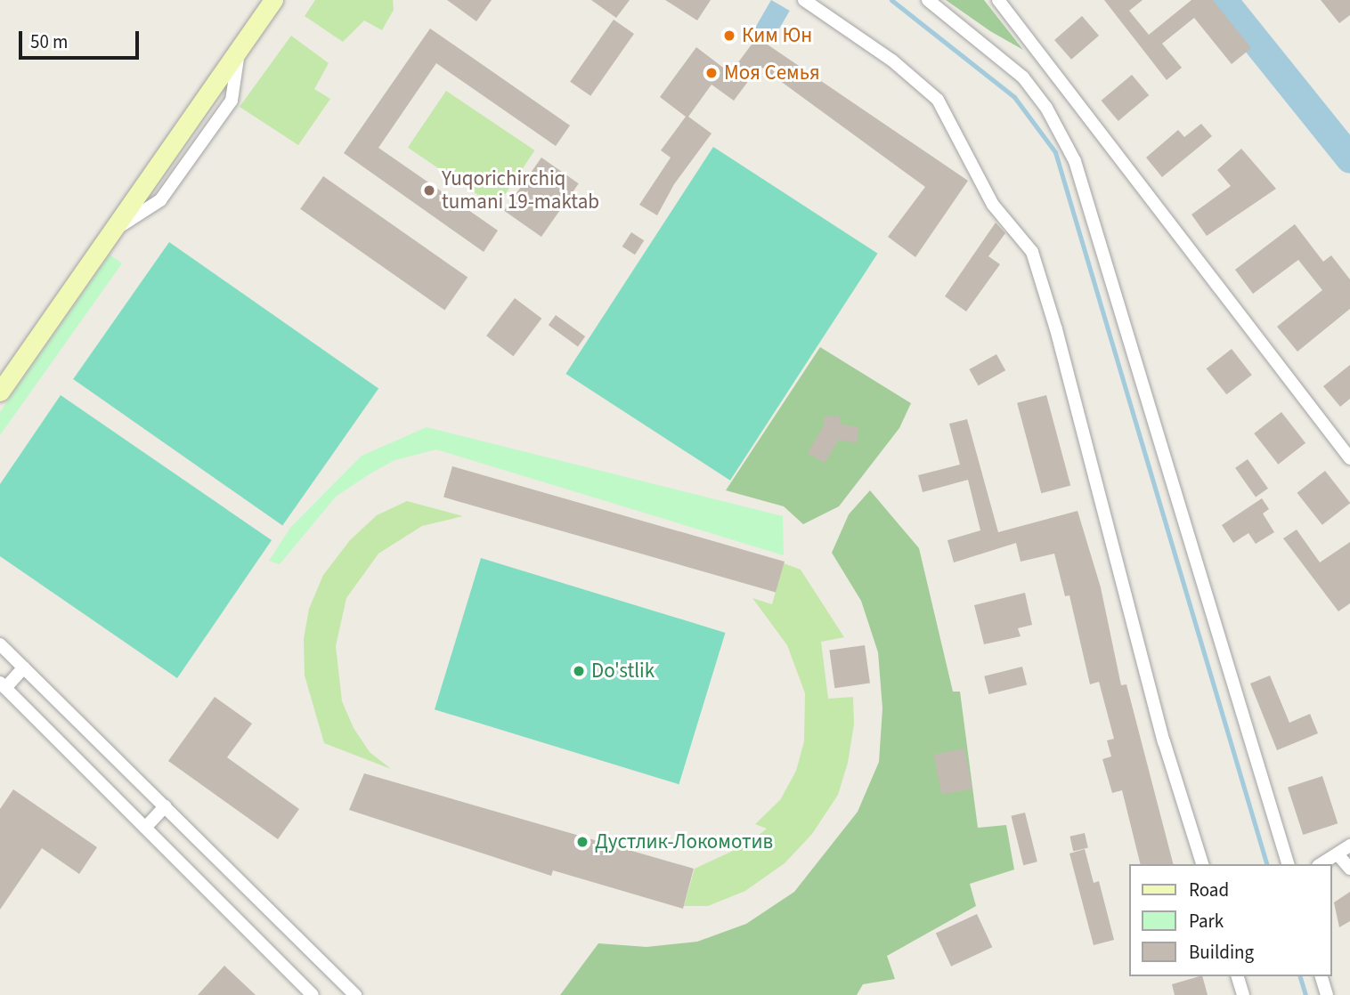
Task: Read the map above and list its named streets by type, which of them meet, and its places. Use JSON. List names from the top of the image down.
{
  "places": [
    "Ким Юн",
    "Моя Семья",
    "Yuqorichirchiq tumani 19-maktab",
    "Do'stlik",
    "Дустлик-Локомотив"
  ],
  "legend": ["Road", "Park", "Building"],
  "scale_bar": "50 m"
}
